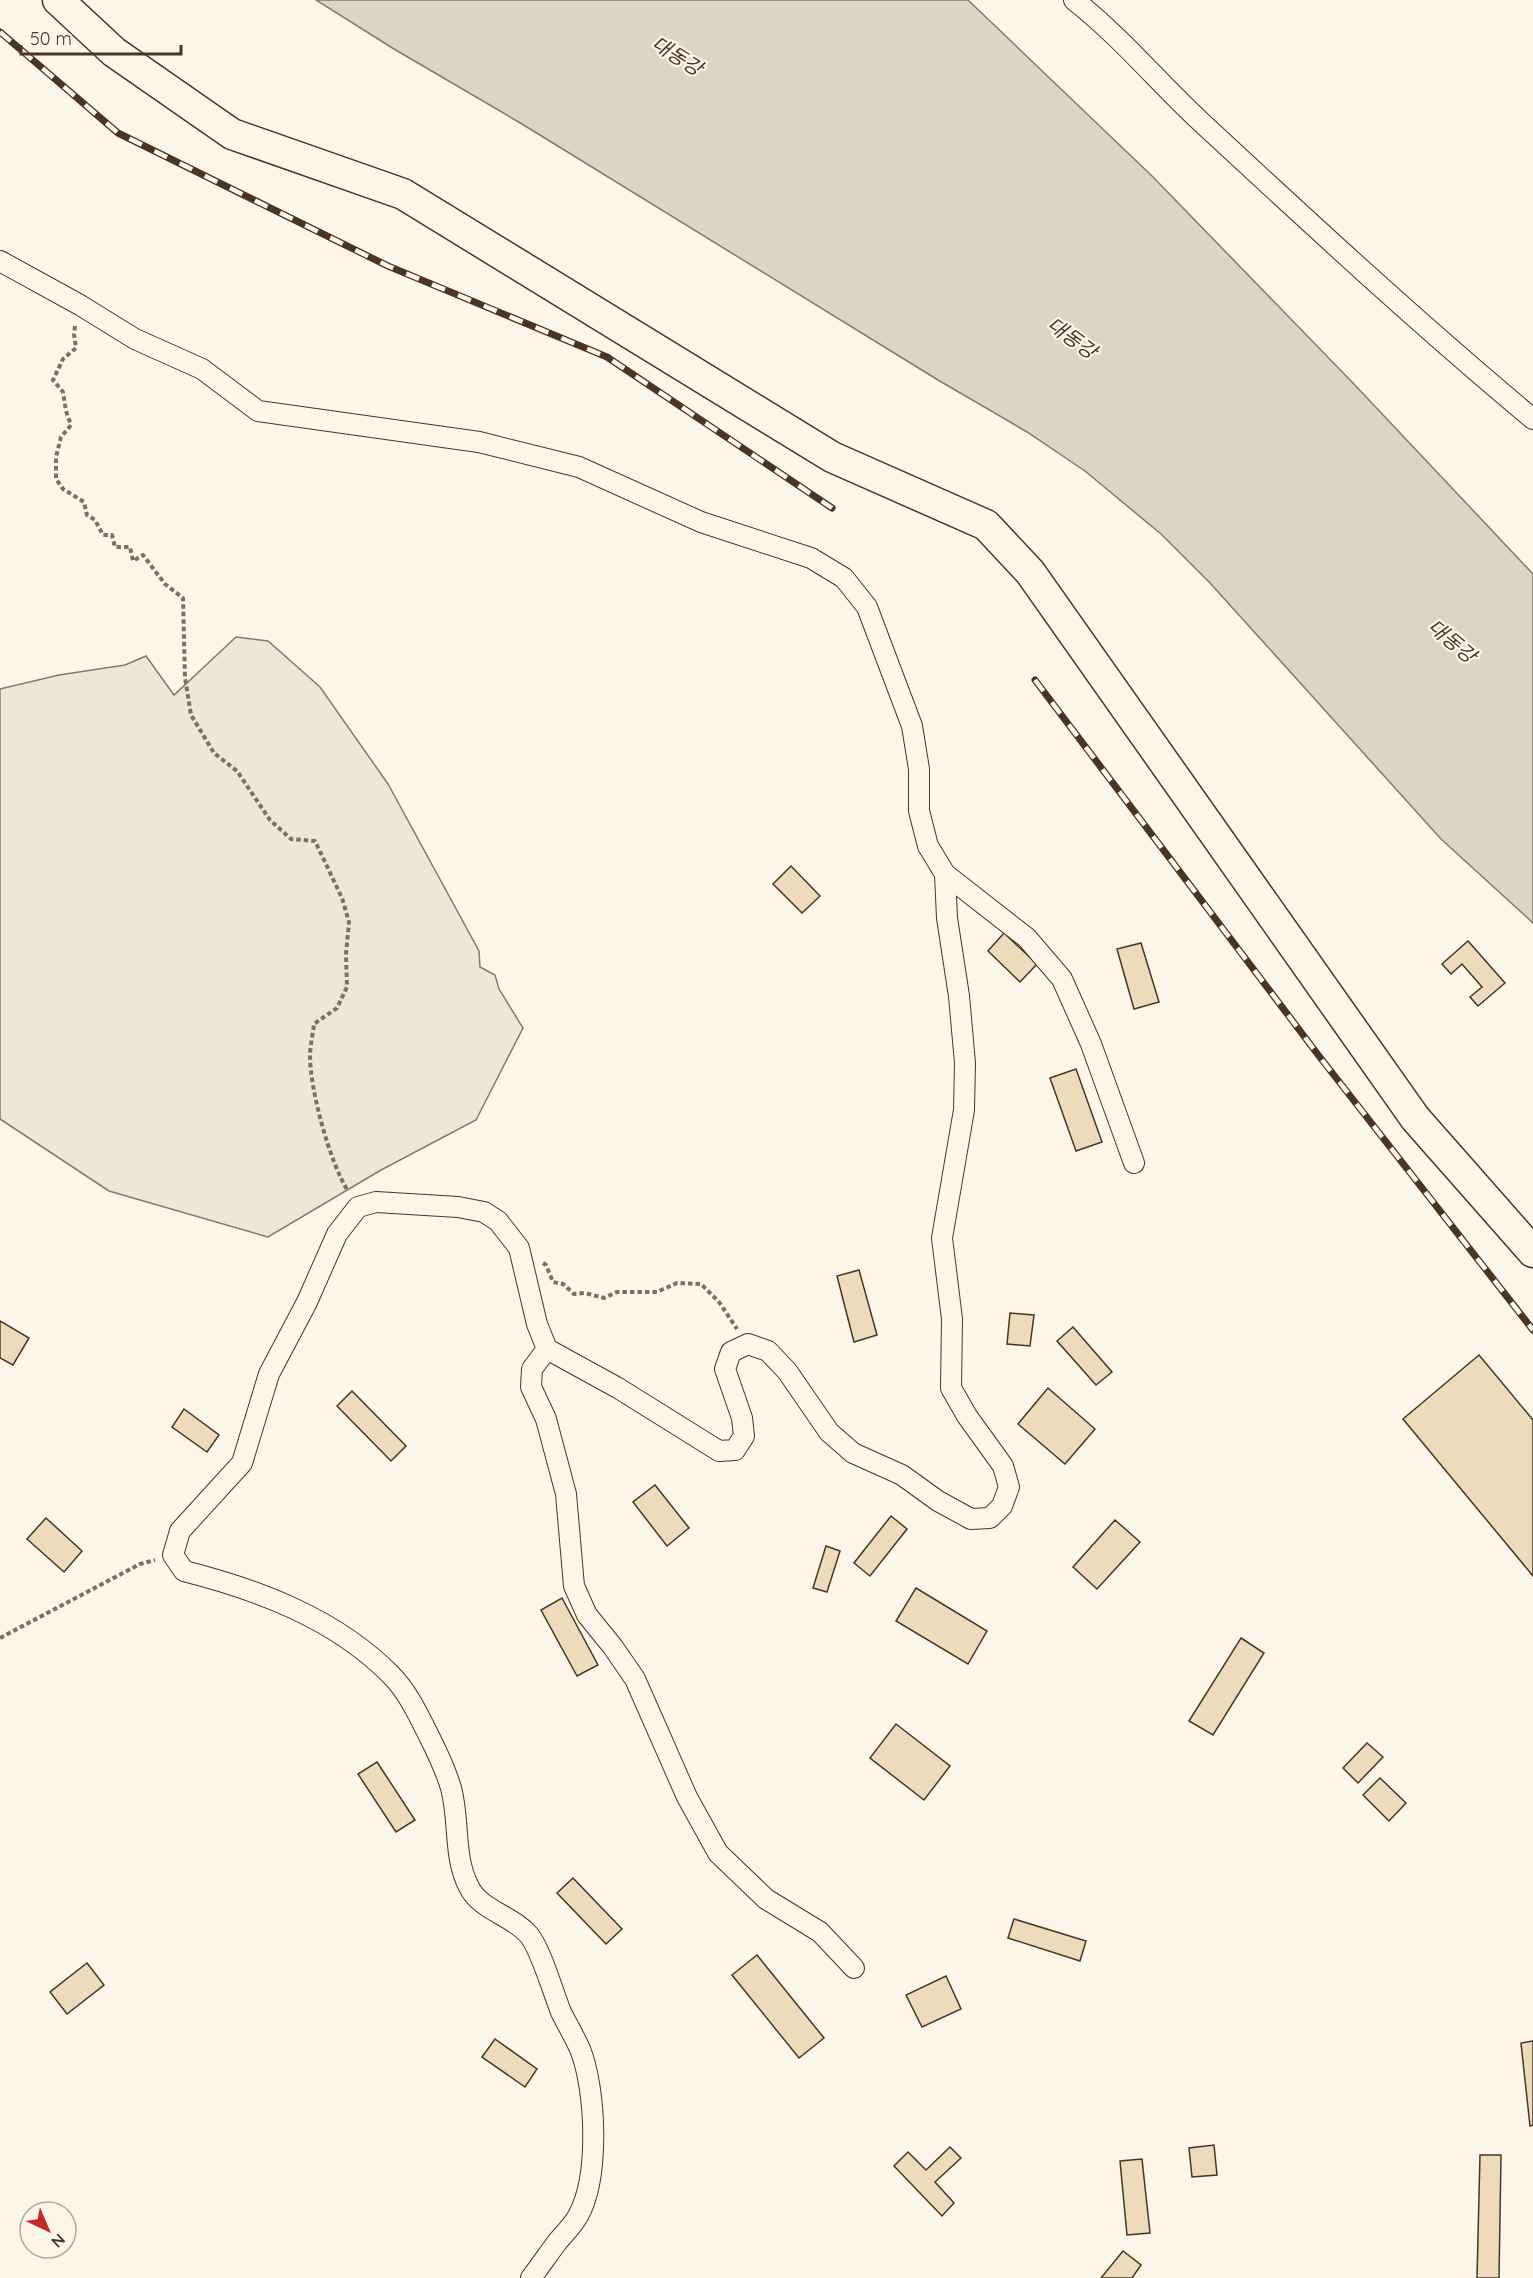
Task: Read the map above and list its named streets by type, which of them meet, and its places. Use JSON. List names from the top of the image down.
{
  "water": ["대동강"],
  "scale_bar": "50 m",
  "north": "bottom right"
}
